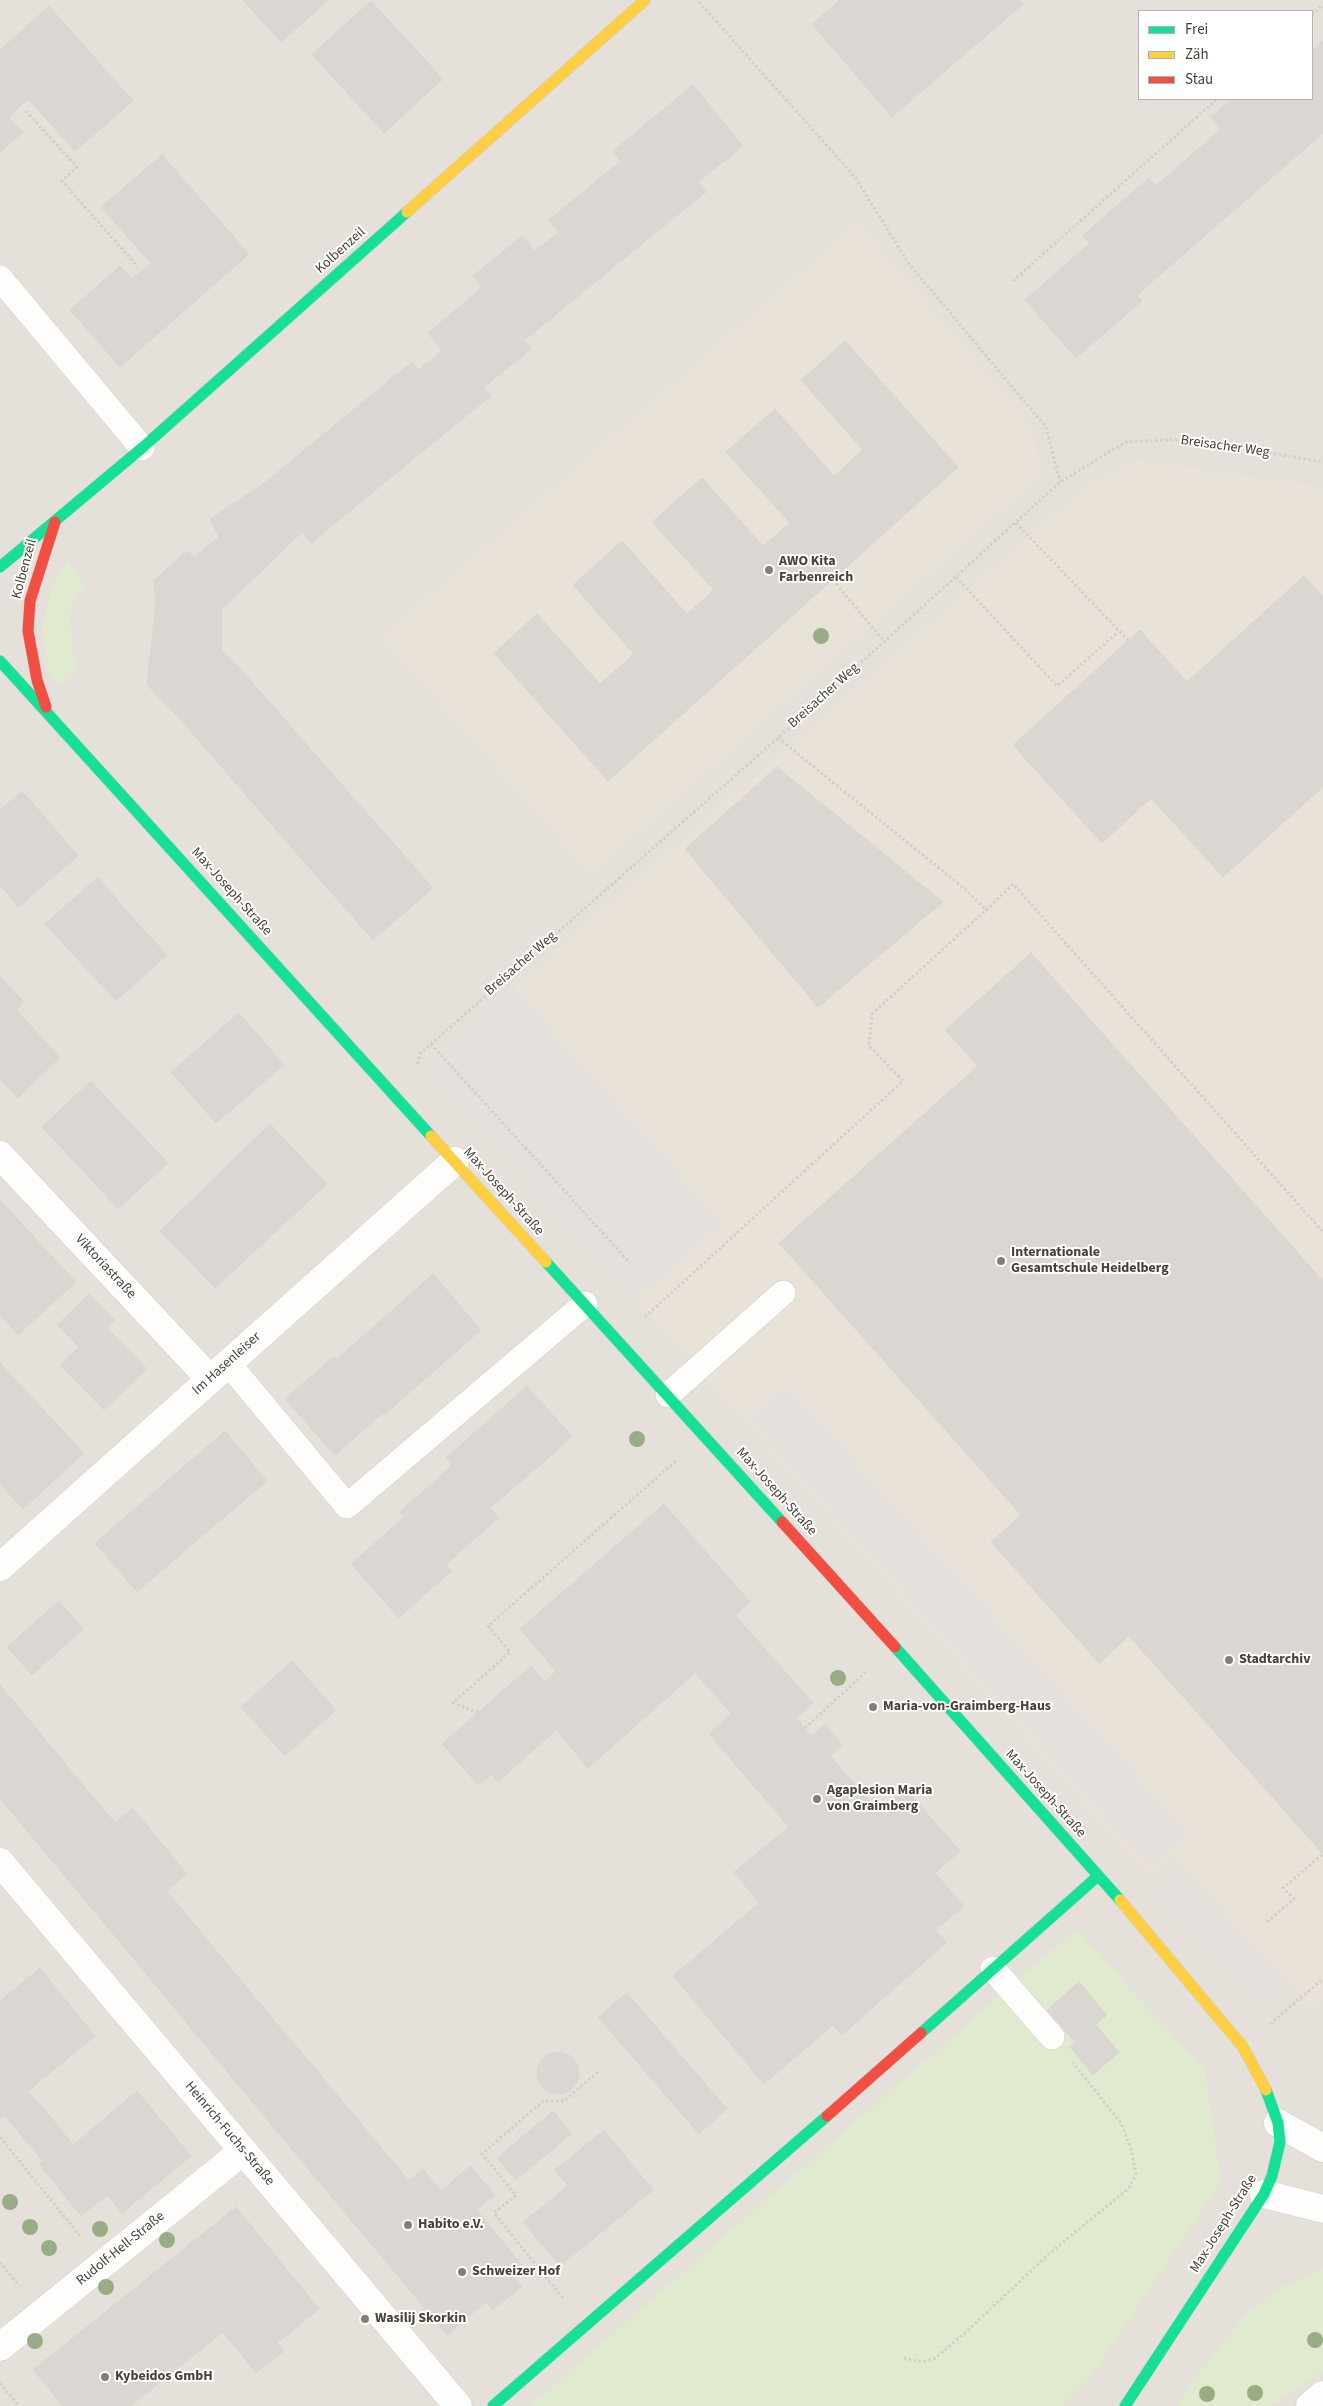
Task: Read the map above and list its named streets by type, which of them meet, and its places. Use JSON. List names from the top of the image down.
{
  "streets": {
    "street": [
      "Kolbenzeil",
      "Max-Joseph-Straße",
      "Viktoriastraße",
      "Im Hasenleiser",
      "Heinrich-Fuchs-Straße",
      "Rudolf-Hell-Straße"
    ],
    "path": ["Breisacher Weg"]
  },
  "crossings": [
    ["Kolbenzeil", "Max-Joseph-Straße"],
    ["Breisacher Weg", "Max-Joseph-Straße"],
    ["Max-Joseph-Straße", "Im Hasenleiser"],
    ["Viktoriastraße", "Im Hasenleiser"],
    ["Heinrich-Fuchs-Straße", "Rudolf-Hell-Straße"]
  ],
  "places": [
    "AWO Kita Farbenreich",
    "Internationale Gesamtschule Heidelberg",
    "Stadtarchiv",
    "Maria-von-Graimberg-Haus",
    "Agaplesion Maria von Graimberg",
    "Habito e.V.",
    "Schweizer Hof",
    "Wasilij Skorkin",
    "Kybeidos GmbH"
  ],
  "legend": ["Frei", "Zäh", "Stau"]
}
